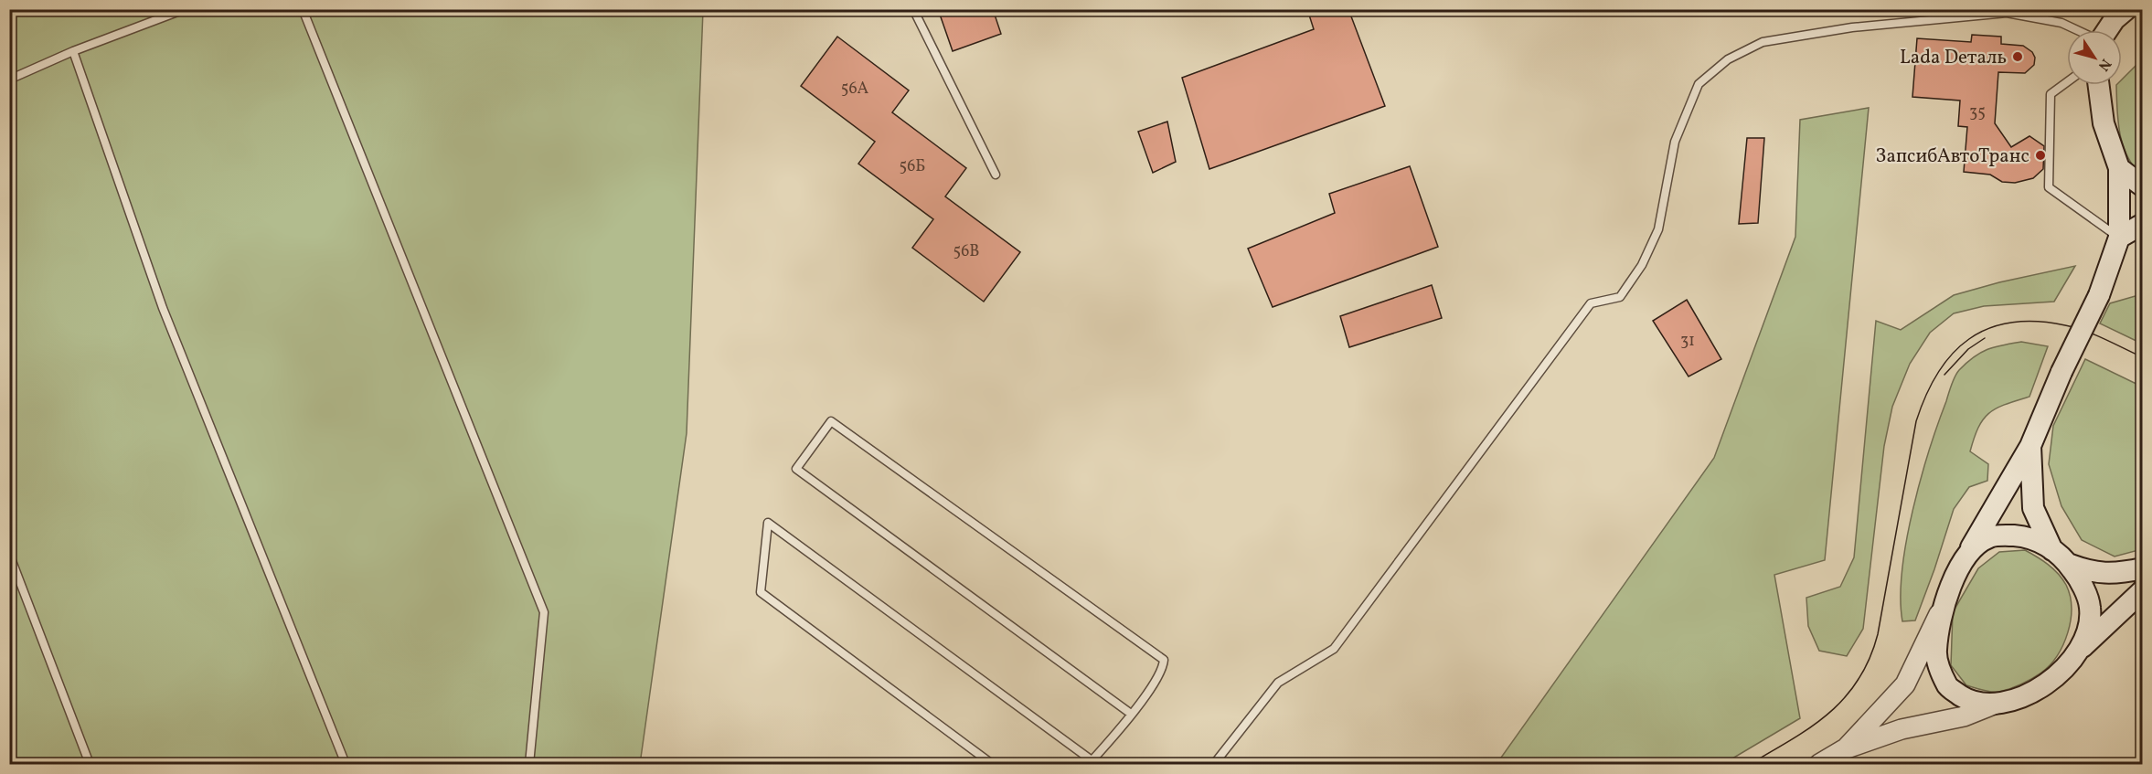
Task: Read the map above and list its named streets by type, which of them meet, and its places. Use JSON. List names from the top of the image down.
{
  "places": ["Lada Dеталь", "ЗапсибАвтоТранс"],
  "house_numbers": [
    "56А",
    "35",
    "56Б",
    "56В",
    "31"
  ],
  "north": "bottom right"
}
